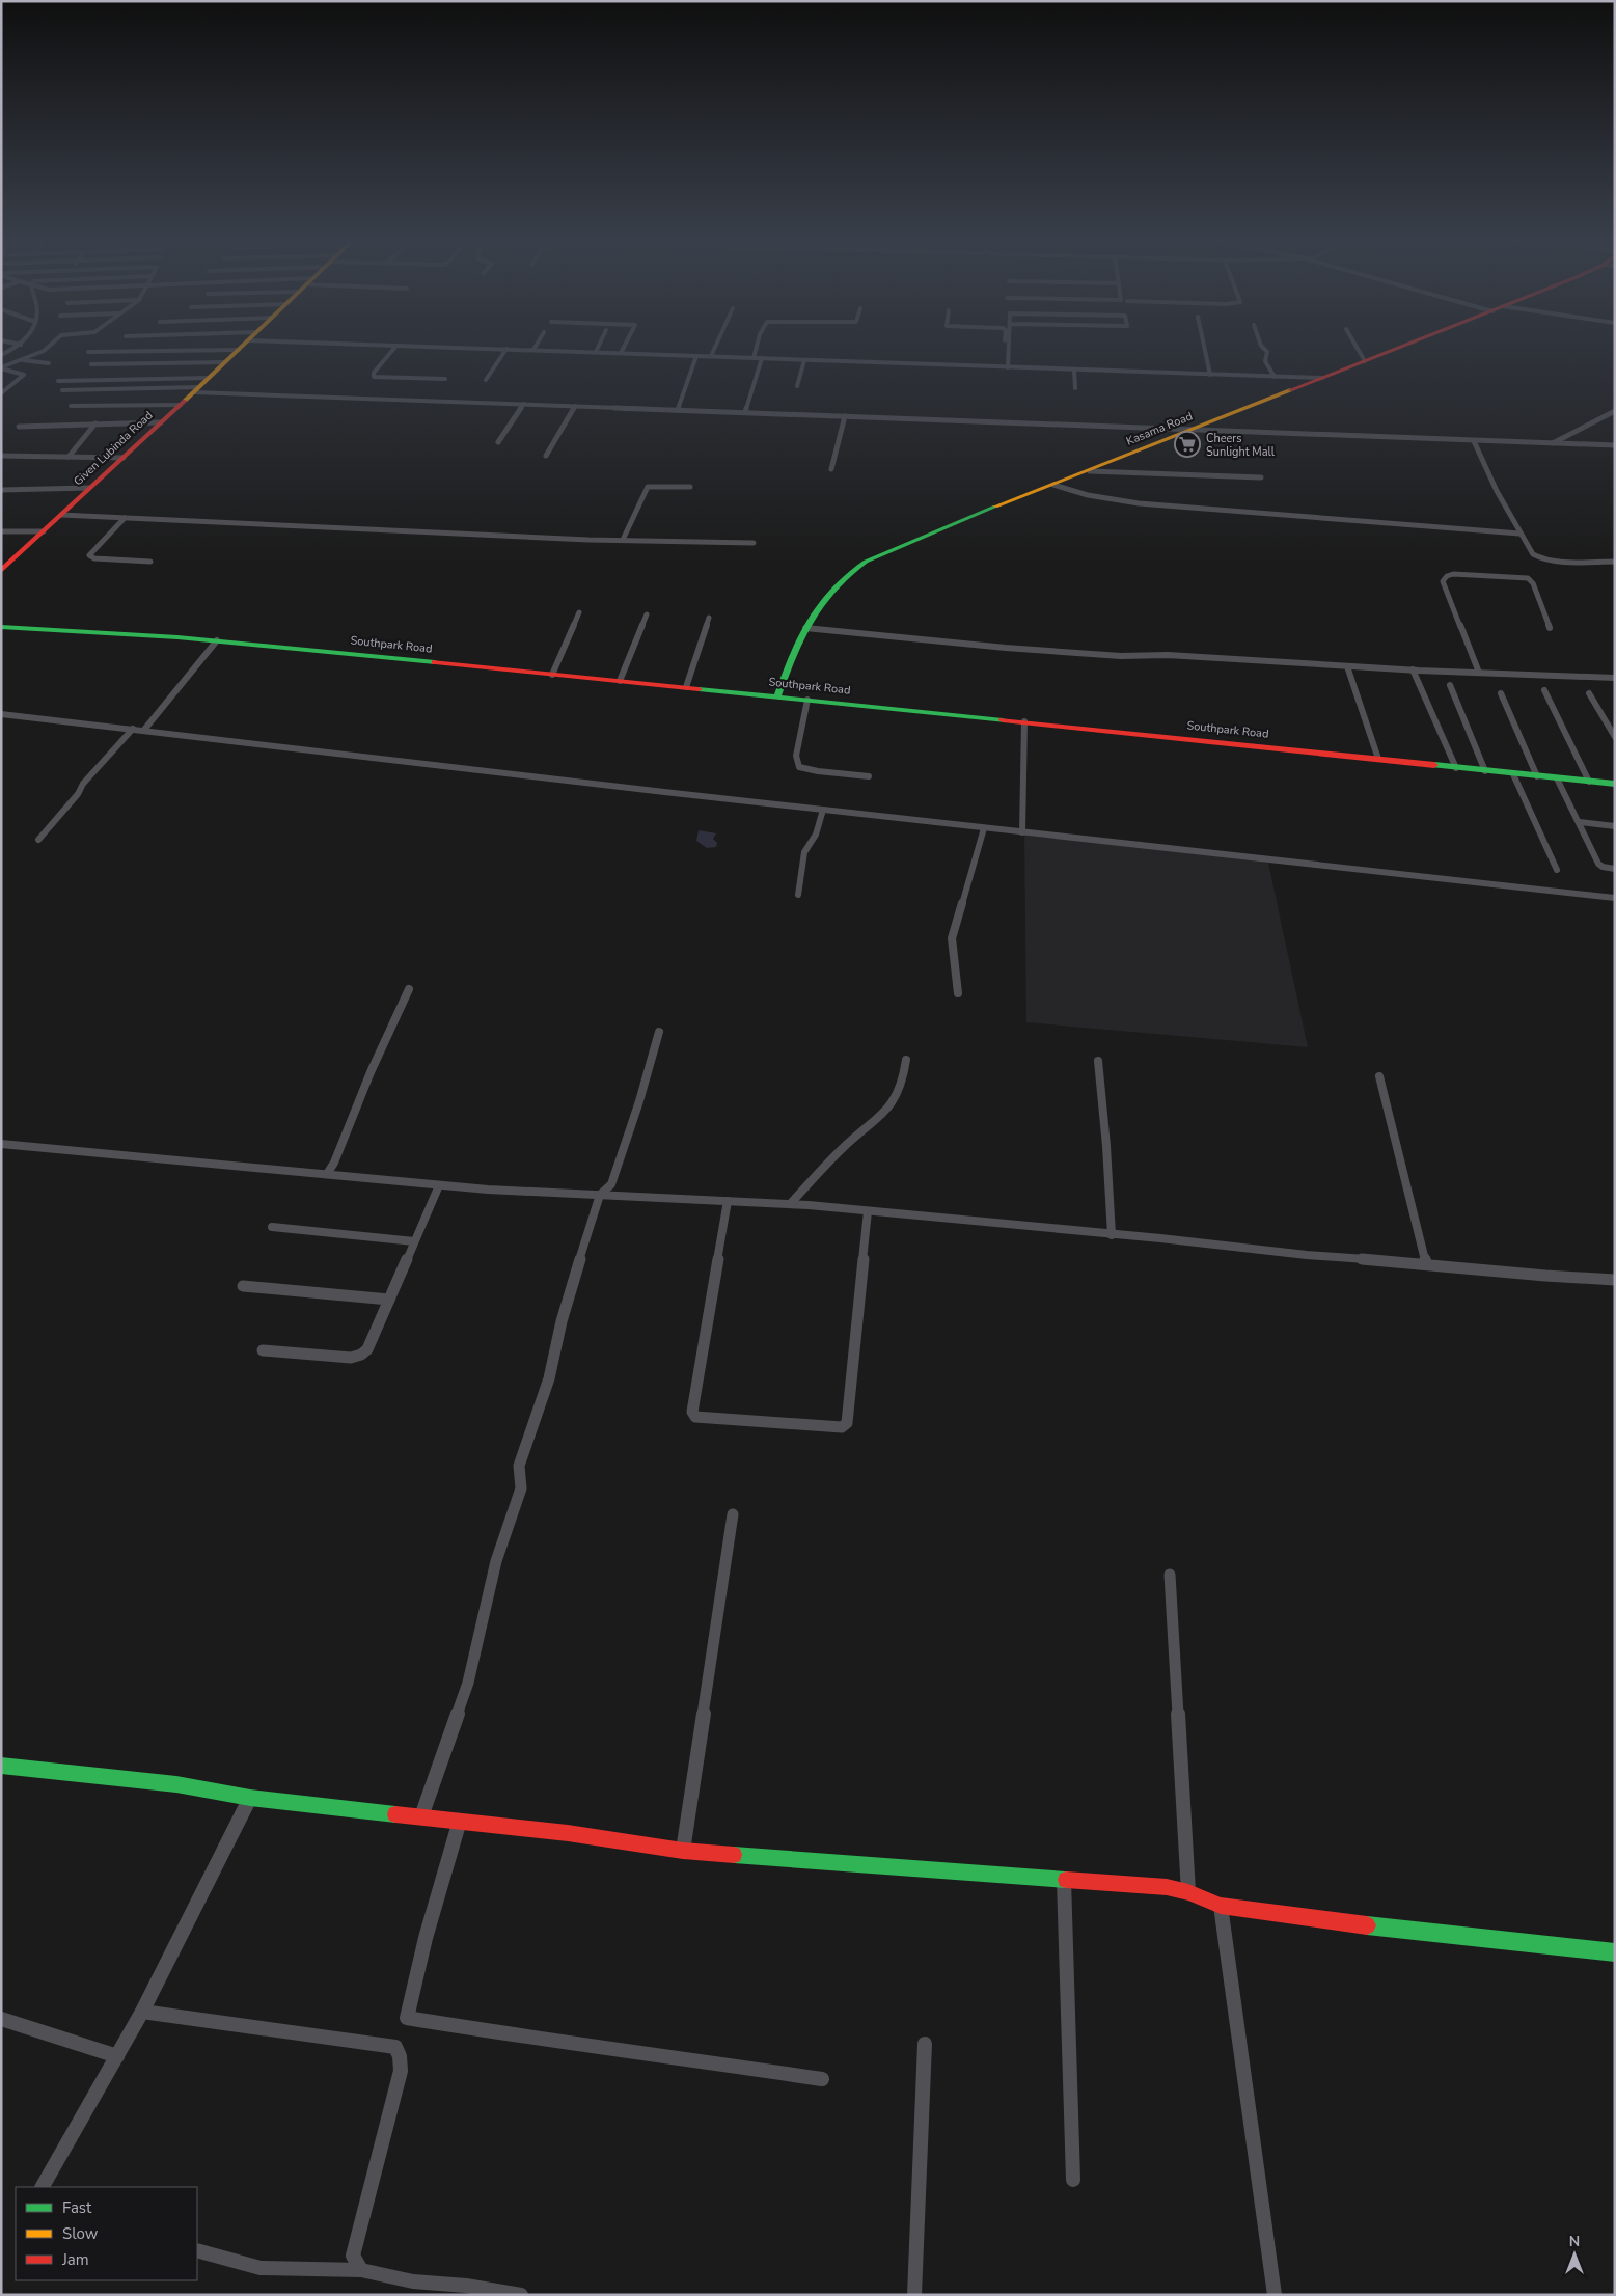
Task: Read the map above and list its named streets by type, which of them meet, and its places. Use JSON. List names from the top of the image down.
{
  "streets": {
    "street": ["Kasama Road", "Given Lubinda Road", "Southpark Road"]
  },
  "crossings": [
    ["Kasama Road", "Southpark Road"]
  ],
  "places": {
    "supermarket": ["Cheers Sunlight Mall"]
  },
  "legend": ["Fast", "Slow", "Jam"],
  "north": "top"
}
